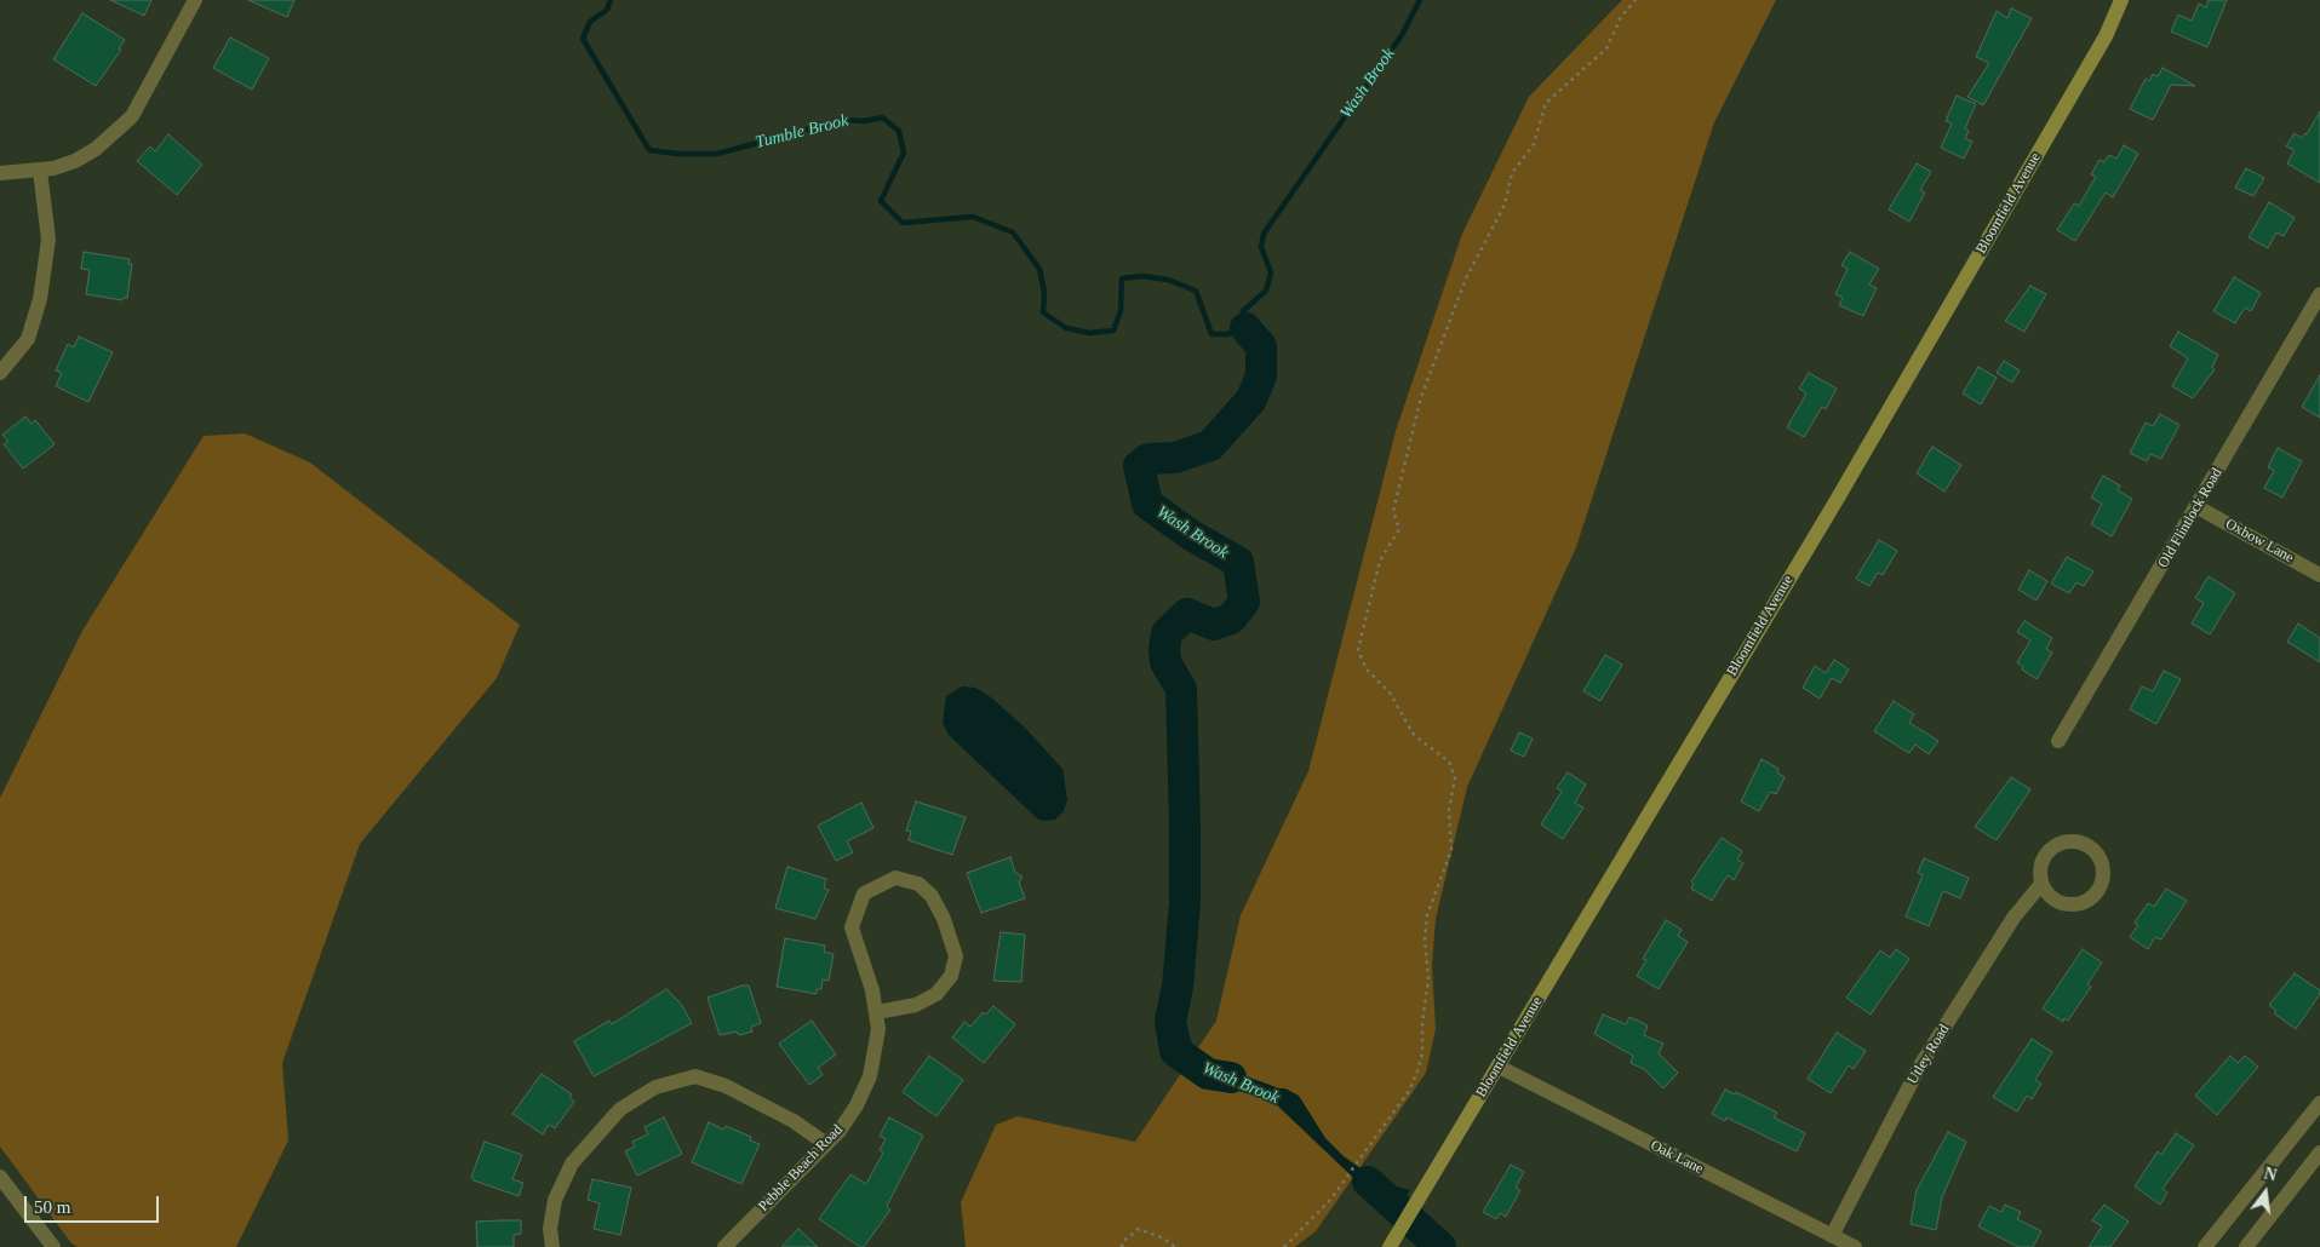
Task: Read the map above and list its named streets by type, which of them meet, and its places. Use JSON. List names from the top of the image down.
{
  "streets": {
    "main road": ["Bloomfield Avenue"],
    "street": [
      "Old Flintlock Road",
      "Oxbow Lane",
      "Utley Road",
      "Oak Lane",
      "Pebble Beach Road"
    ]
  },
  "crossings": [
    ["Bloomfield Avenue", "Oak Lane"],
    ["Old Flintlock Road", "Oxbow Lane"],
    ["Utley Road", "Oak Lane"]
  ],
  "water": ["Wash Brook", "Tumble Brook"],
  "scale_bar": "50 m",
  "north": "top"
}
